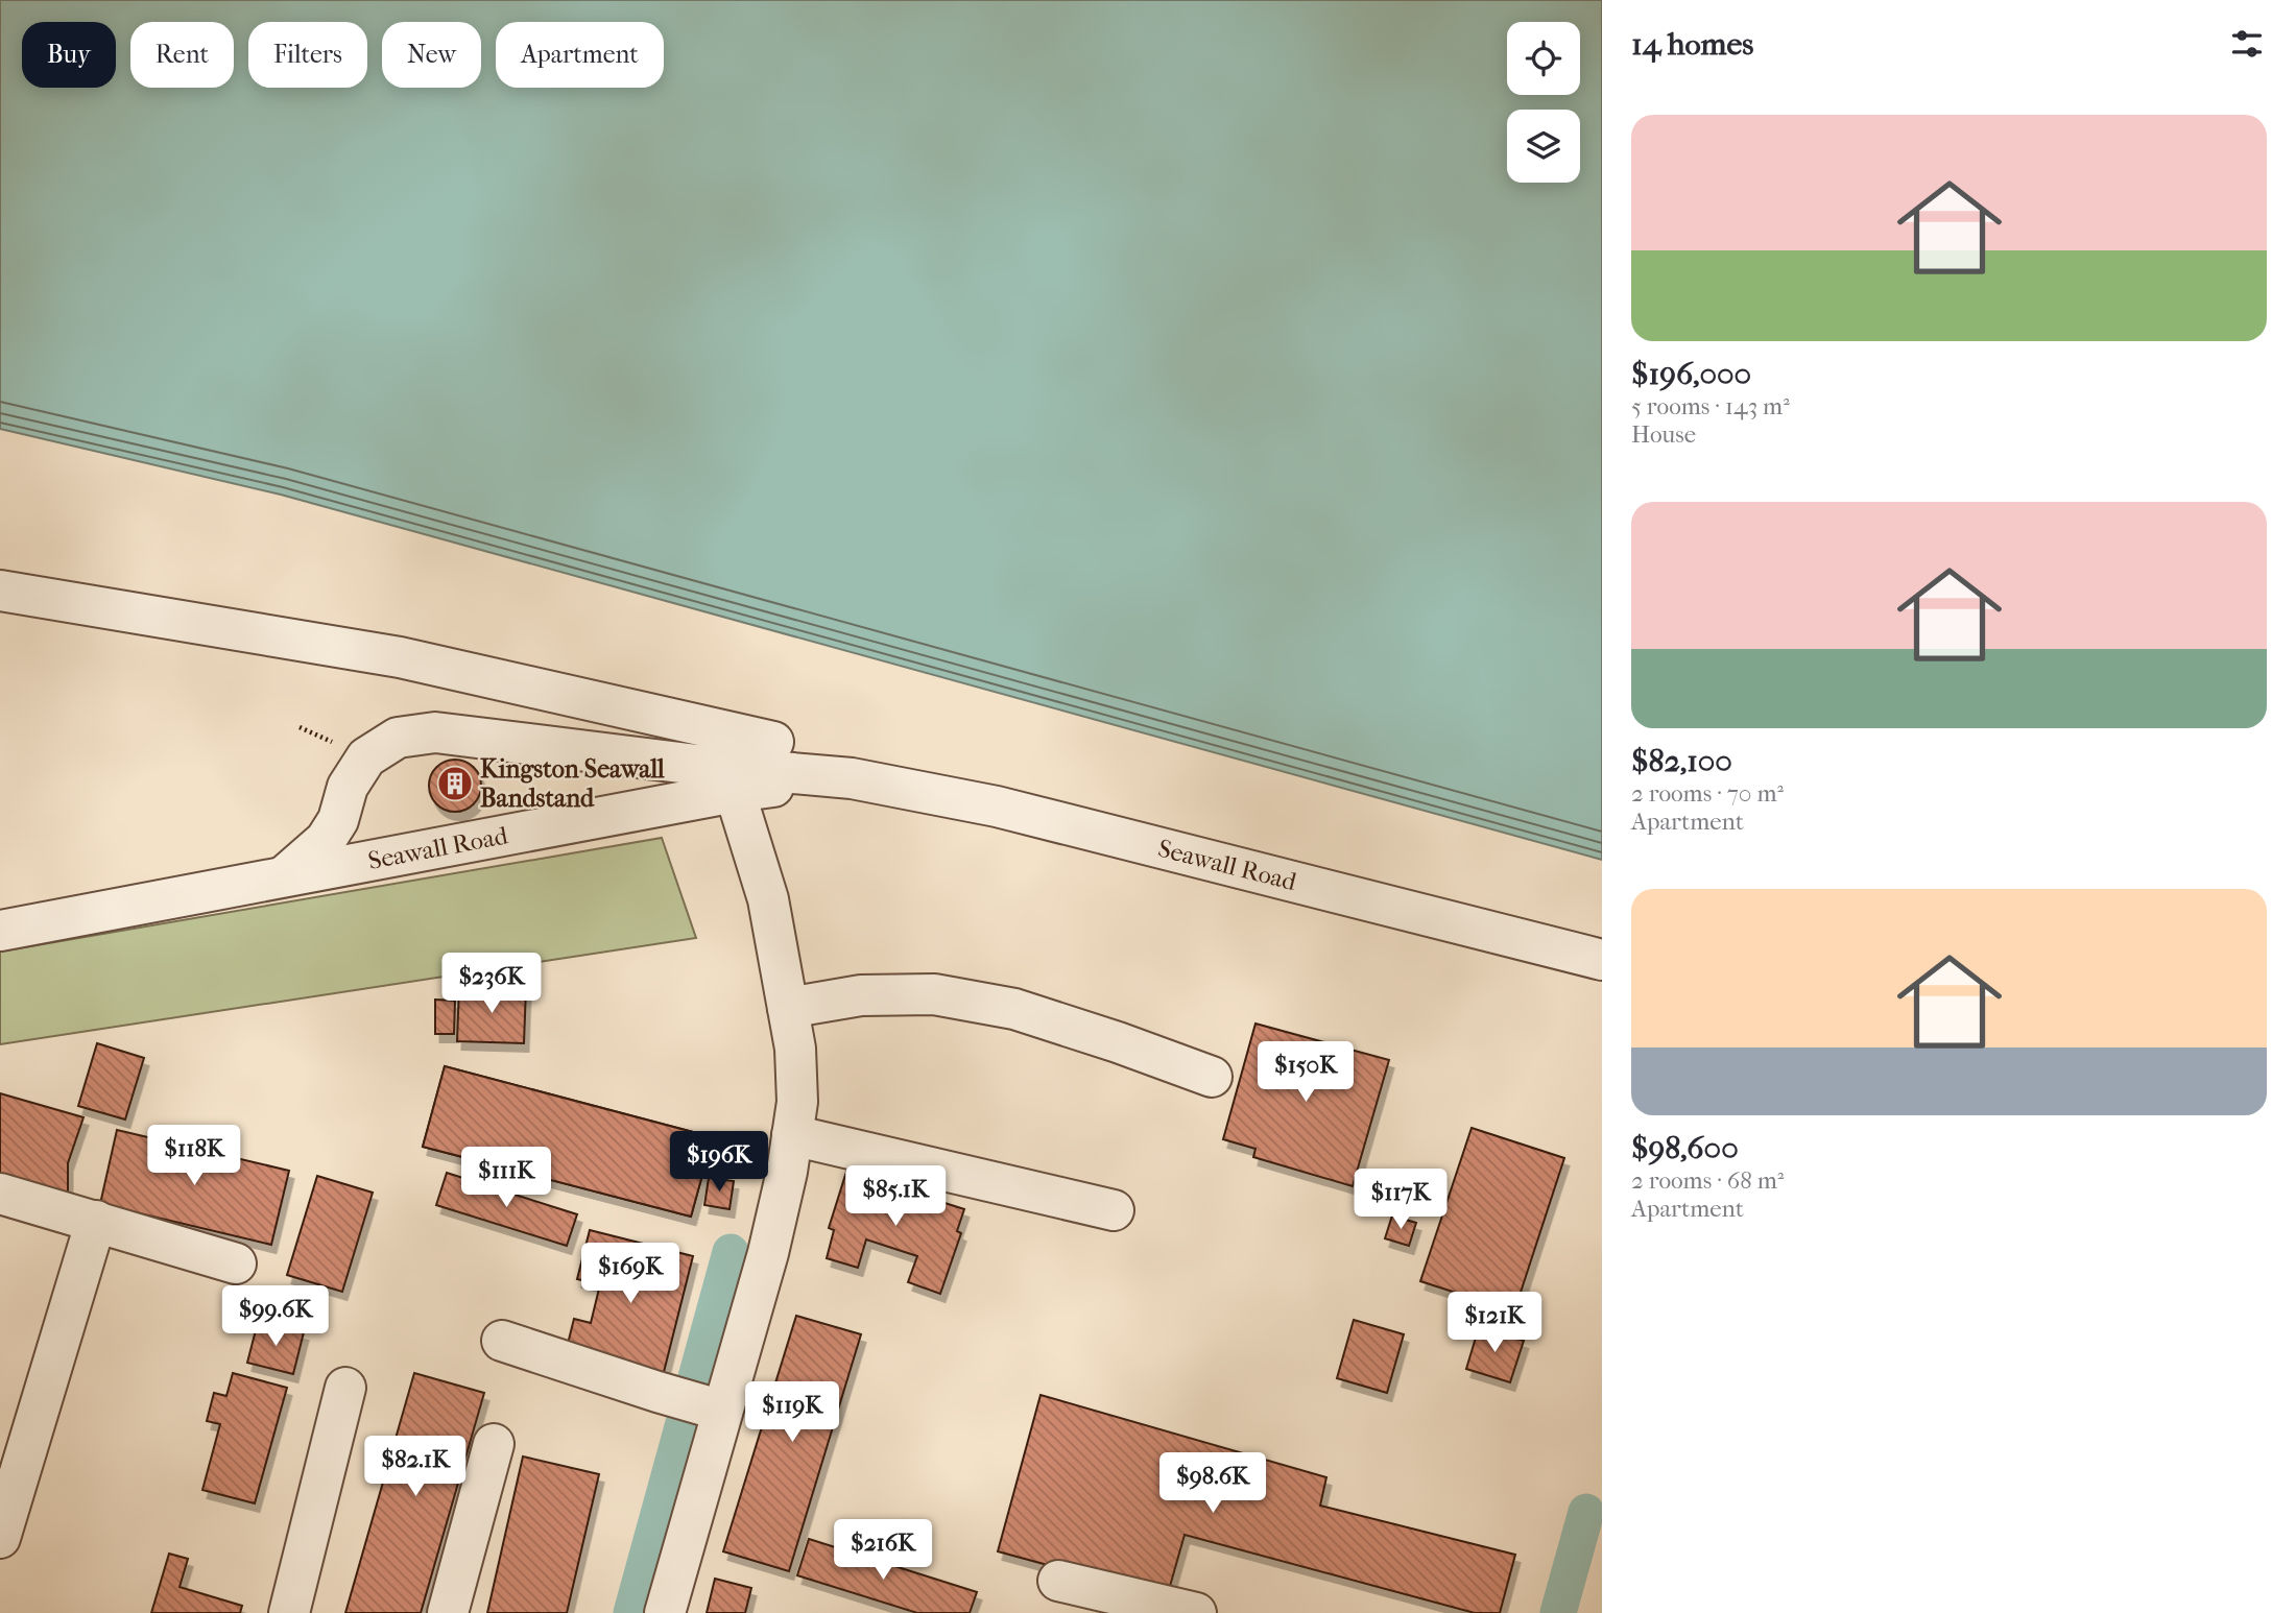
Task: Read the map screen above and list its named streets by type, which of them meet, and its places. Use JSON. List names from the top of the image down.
{
  "streets": {
    "street": ["Seawall Road"]
  },
  "places": {
    "building": ["Kingston Seawall Bandstand"]
  },
  "page": {
    "heading": "14 homes",
    "chip": [
      "Buy",
      "Rent",
      "Filters",
      "New",
      "Apartment"
    ],
    "list": [
      {
        "name": "$196,000",
        "note": "5 rooms · 143 m² · House"
      },
      {
        "name": "$82,100",
        "note": "2 rooms · 70 m² · Apartment"
      },
      {
        "name": "$98,600",
        "note": "2 rooms · 68 m² · Apartment"
      }
    ],
    "price": [
      "$236K",
      "$150K",
      "$118K",
      "$196K",
      "$111K",
      "$85.1K",
      "$117K",
      "$169K",
      "$99.6K",
      "$121K",
      "$119K",
      "$82.1K",
      "$98.6K",
      "$216K"
    ]
  }
}
